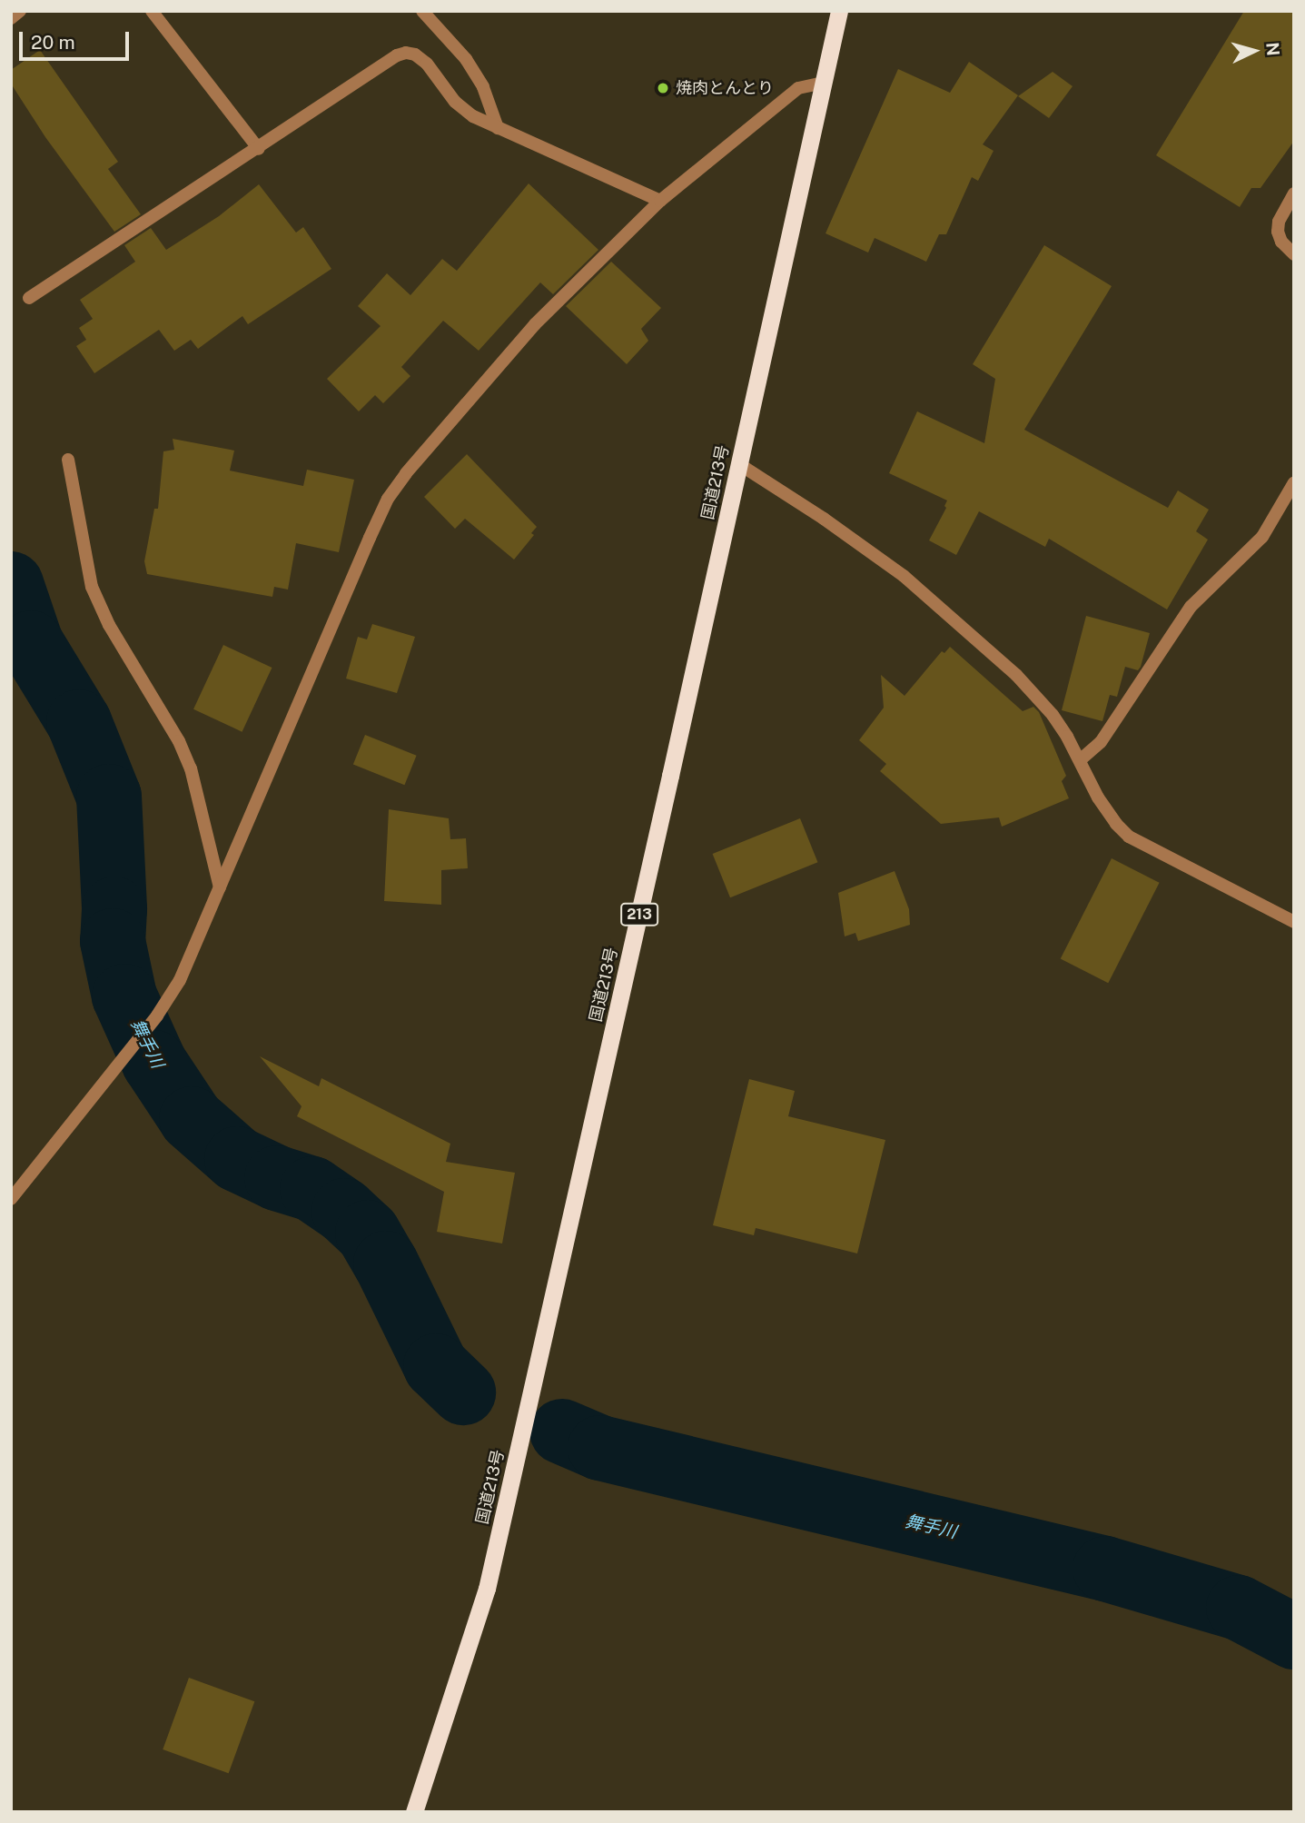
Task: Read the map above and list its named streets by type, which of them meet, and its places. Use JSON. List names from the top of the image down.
{
  "streets": {
    "highway": ["国道213号", "213"]
  },
  "water": ["舞手川"],
  "places": ["焼肉とんとり"],
  "scale_bar": "20 m",
  "north": "right"
}
